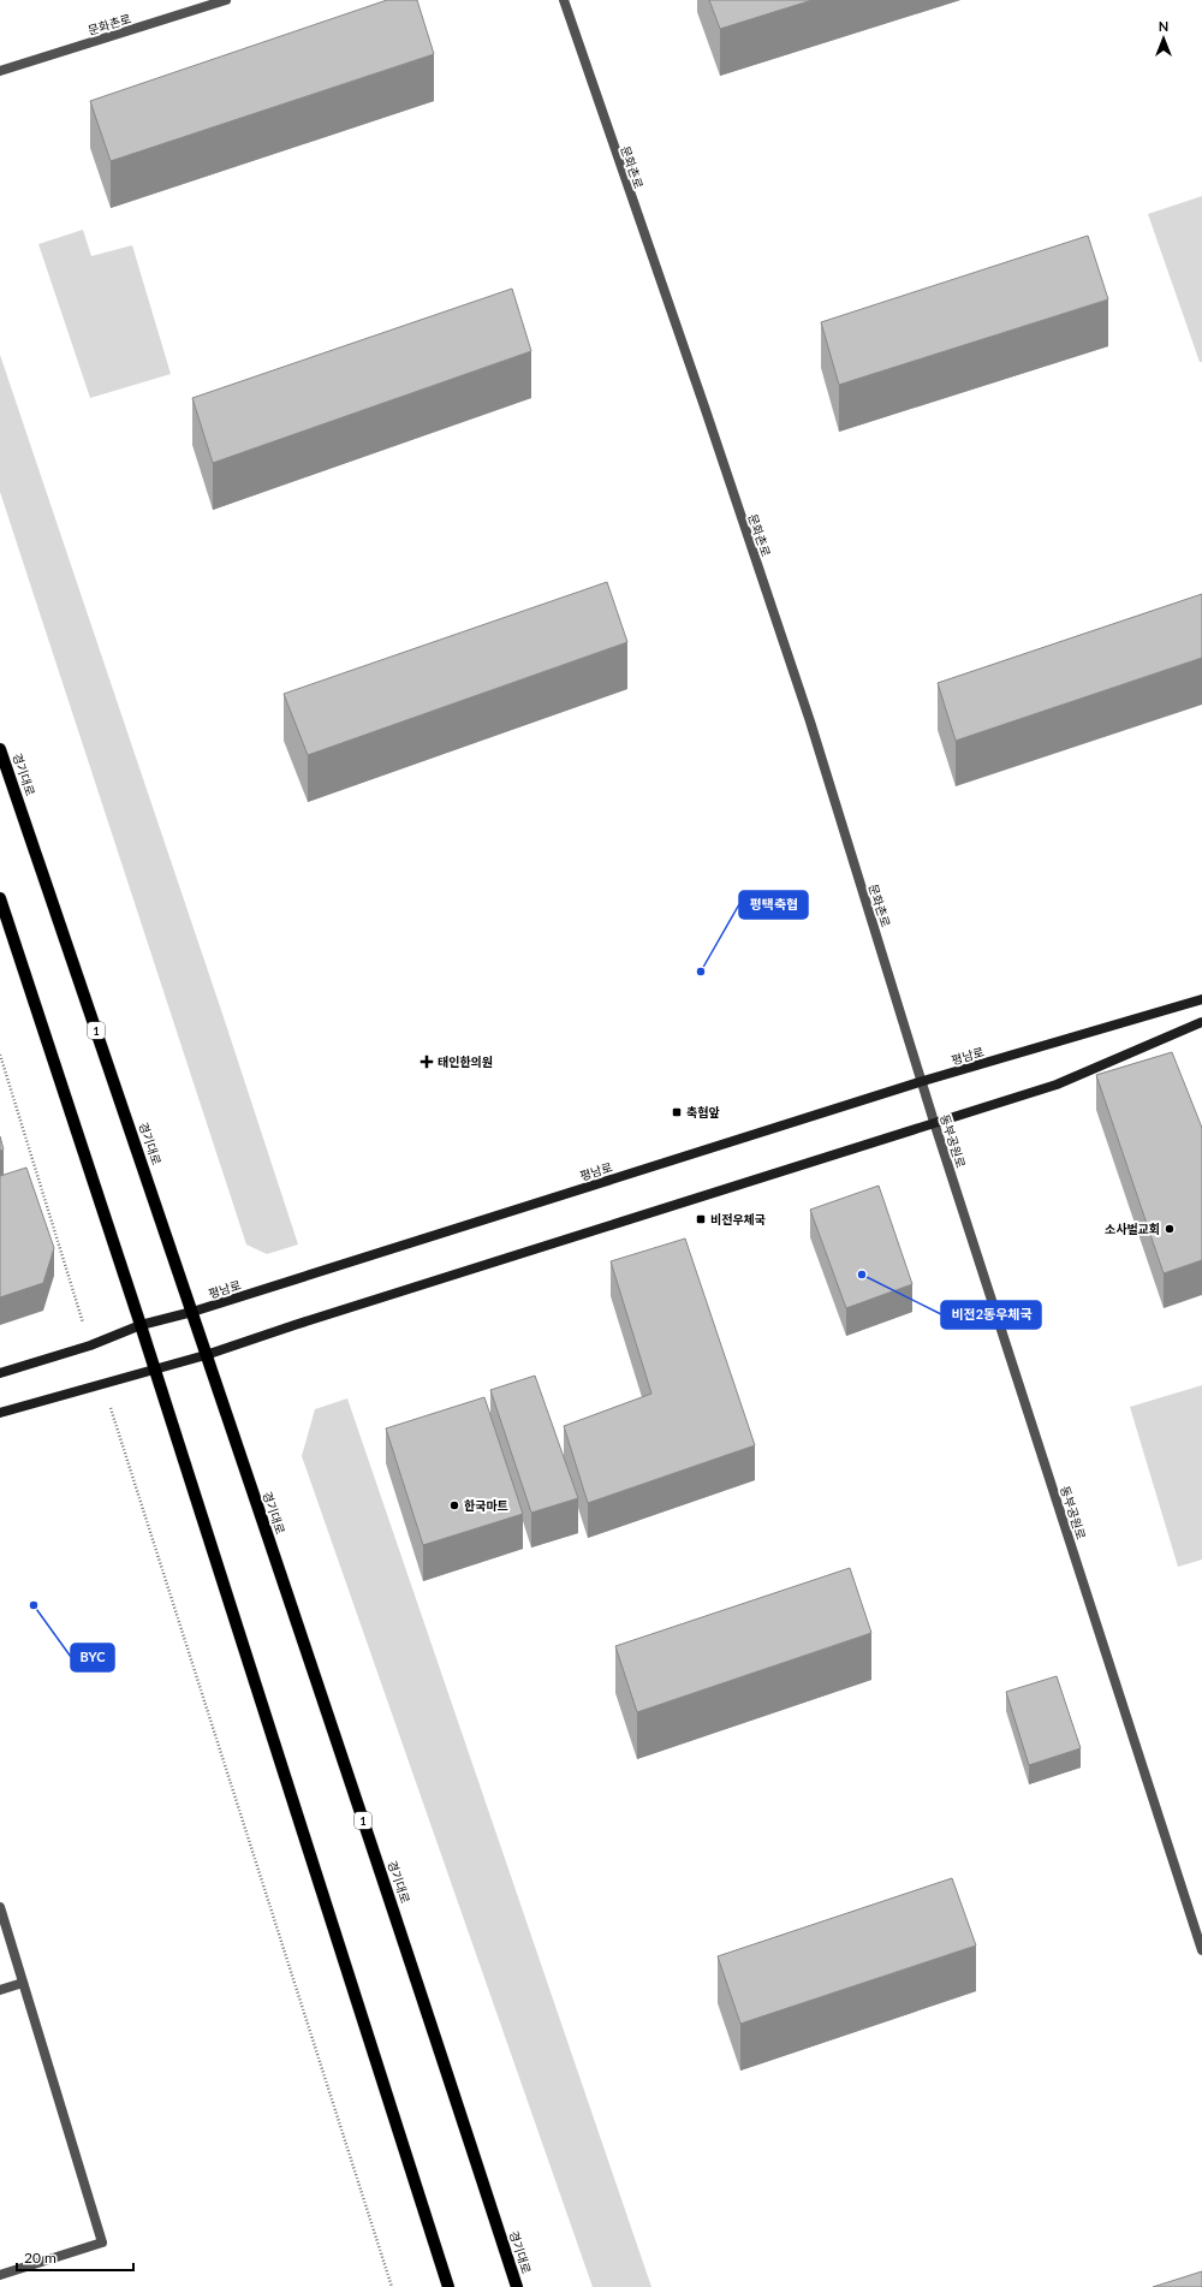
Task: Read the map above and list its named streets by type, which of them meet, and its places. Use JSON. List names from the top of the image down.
{
  "streets": {
    "main road": ["경기대로", "1"],
    "street": ["문화촌로", "평남로", "동부공원로"]
  },
  "crossings": [
    ["문화촌로", "평남로"],
    ["문화촌로", "동부공원로"],
    ["경기대로", "평남로"],
    ["평남로", "동부공원로"]
  ],
  "places": {
    "other": [
      "평택축협",
      "소사벌교회",
      "비전2동우체국",
      "한국마트",
      "BYC"
    ],
    "health": ["태인한의원"],
    "transit": ["축협앞", "비전우체국"]
  },
  "scale_bar": "20 m",
  "north": "top"
}
